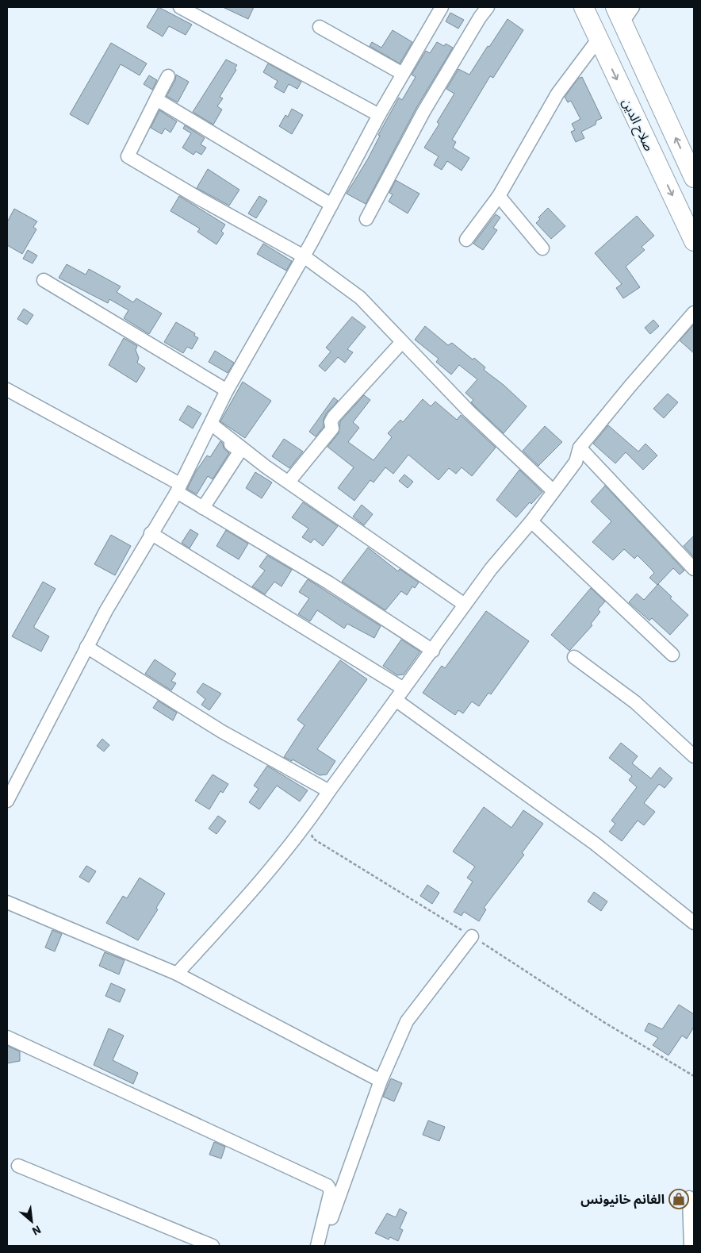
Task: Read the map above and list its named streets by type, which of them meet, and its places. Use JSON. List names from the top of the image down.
{
  "streets": {
    "highway": ["صلاح الدين"]
  },
  "places": {
    "shop": ["الغانم خانيونس"]
  },
  "north": "bottom right"
}
